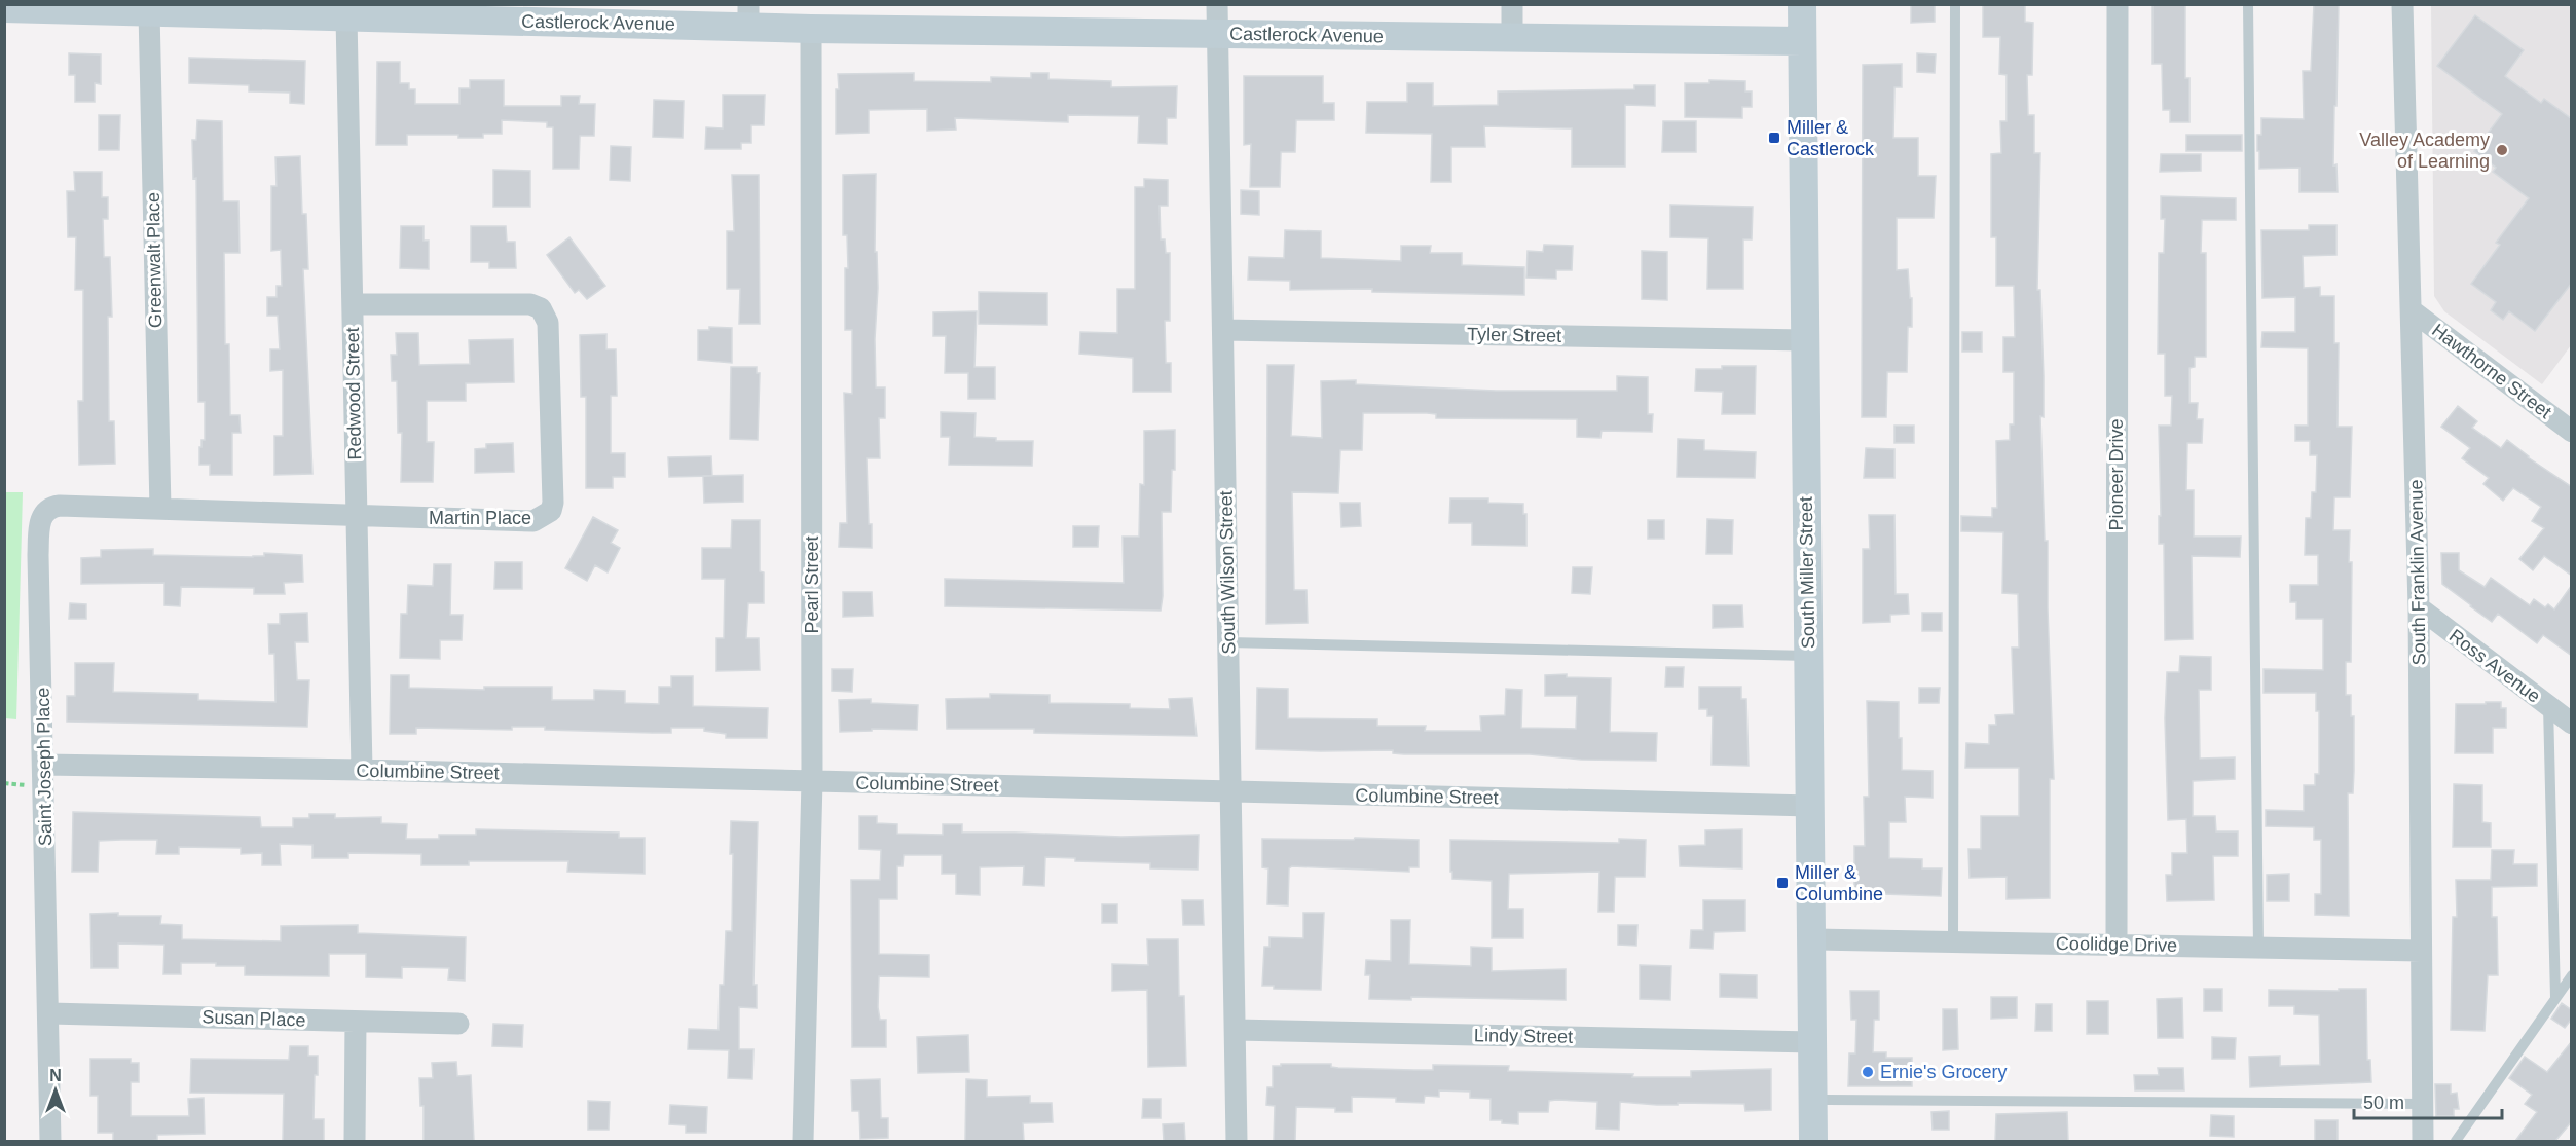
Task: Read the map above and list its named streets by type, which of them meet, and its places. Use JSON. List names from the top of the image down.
{
  "streets": {
    "street": [
      "Castlerock Avenue",
      "Greenwalt Place",
      "Tyler Street",
      "Hawthorne Street",
      "Redwood Street",
      "Pioneer Drive",
      "Martin Place",
      "South Wilson Street",
      "South Miller Street",
      "South Franklin Avenue",
      "Pearl Street",
      "Ross Avenue",
      "Saint Joseph Place",
      "Columbine Street",
      "Coolidge Drive",
      "Susan Place",
      "Lindy Street"
    ]
  },
  "crossings": [
    ["Castlerock Avenue", "Greenwalt Place"],
    ["Castlerock Avenue", "Redwood Street"],
    ["Castlerock Avenue", "South Wilson Street"],
    ["Castlerock Avenue", "South Miller Street"],
    ["Castlerock Avenue", "Pearl Street"],
    ["Greenwalt Place", "Martin Place"],
    ["Greenwalt Place", "Saint Joseph Place"],
    ["Tyler Street", "South Wilson Street"],
    ["Tyler Street", "South Miller Street"],
    ["Hawthorne Street", "South Franklin Avenue"],
    ["Redwood Street", "Martin Place"],
    ["Redwood Street", "Columbine Street"],
    ["Pioneer Drive", "Coolidge Drive"],
    ["Martin Place", "Saint Joseph Place"],
    ["South Wilson Street", "Columbine Street"],
    ["South Wilson Street", "Lindy Street"],
    ["South Miller Street", "Columbine Street"],
    ["South Miller Street", "Coolidge Drive"],
    ["South Miller Street", "Lindy Street"],
    ["South Franklin Avenue", "Ross Avenue"],
    ["South Franklin Avenue", "Coolidge Drive"],
    ["Pearl Street", "Columbine Street"],
    ["Saint Joseph Place", "Columbine Street"],
    ["Saint Joseph Place", "Susan Place"]
  ],
  "places": {
    "transit": ["Miller & Castlerock", "Miller & Columbine"],
    "other": ["Valley Academy of Learning", "Ernie's Grocery"]
  },
  "scale_bar": "50 m",
  "north": "top"
}
